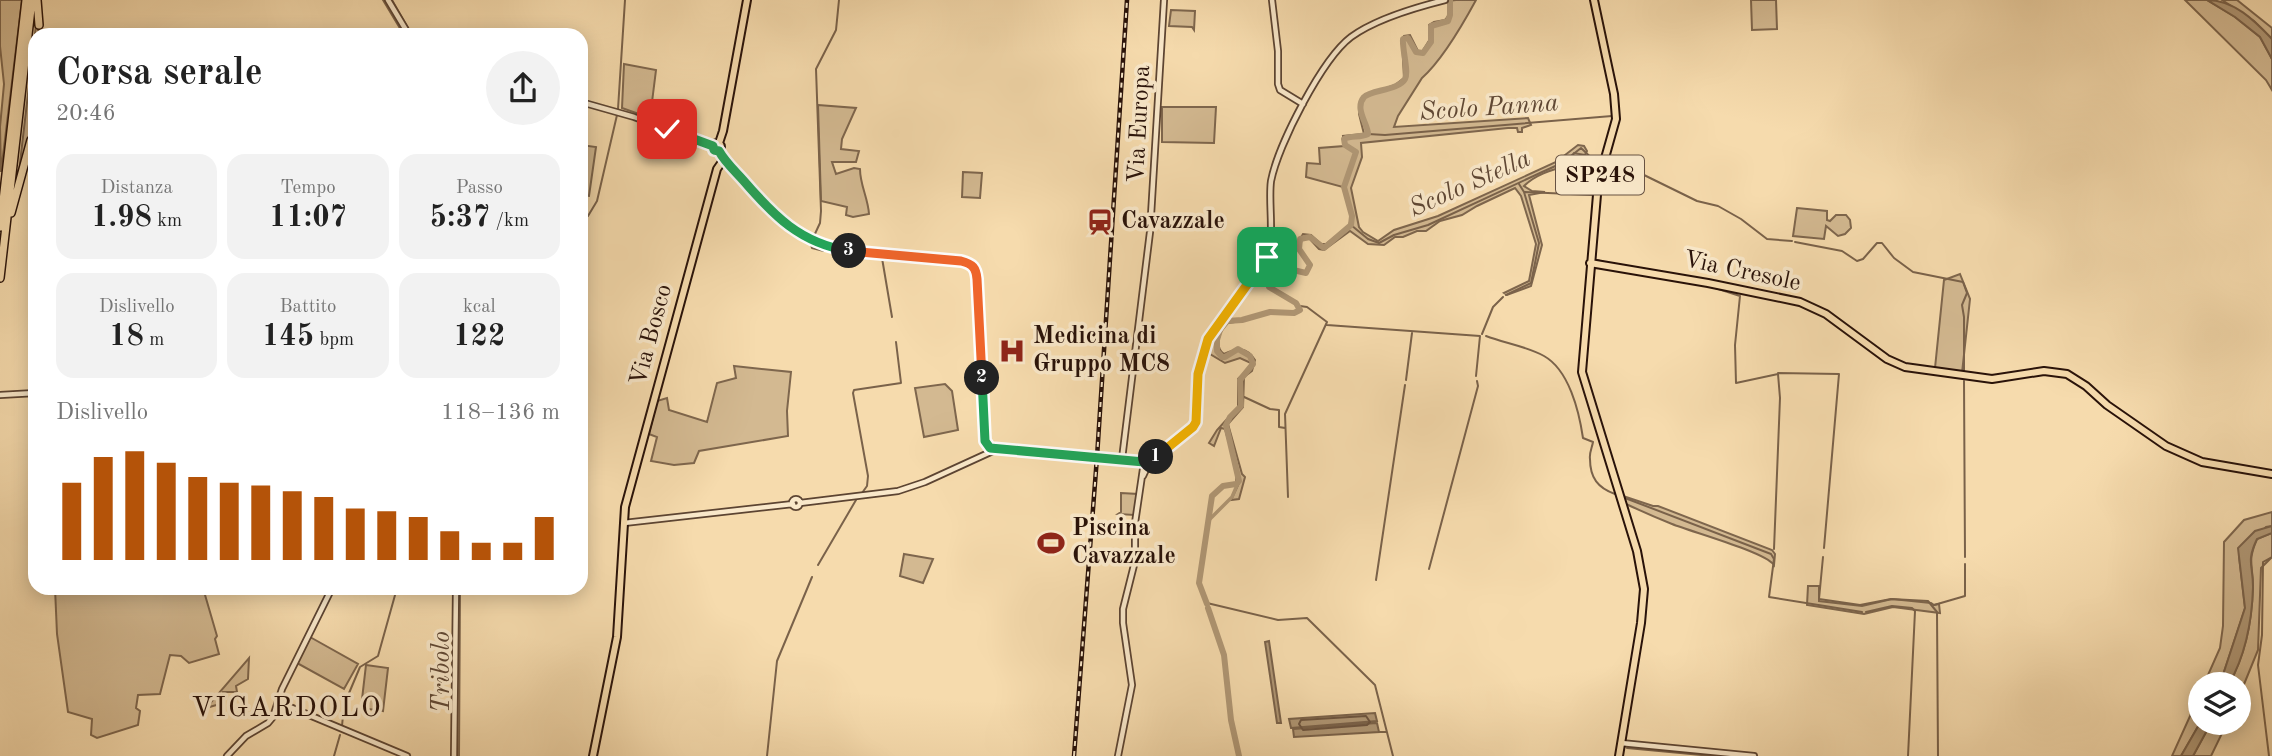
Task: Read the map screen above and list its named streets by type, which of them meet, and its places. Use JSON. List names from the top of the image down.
{
  "streets": {
    "main road": ["SP248", "Via Cresole", "Via Bosco"],
    "street": ["Via Europa"]
  },
  "crossings": [
    ["SP248", "Via Cresole"]
  ],
  "districts": ["VIGARDOLO"],
  "water": ["Scolo Panna", "Scolo Stella", "Tribolo"],
  "places": {
    "station": ["Cavazzale"],
    "hospital": ["Medicina di Gruppo MC8"],
    "sports": ["Piscina Cavazzale"]
  },
  "page": {
    "heading": ["Corsa serale", "20:46"],
    "stats": [
      ["Distanza", "1.98 km"],
      ["Tempo", "11:07"],
      ["Passo", "5:37 /km"],
      ["Dislivello", "18 m"],
      ["Battito", "145 bpm"],
      ["kcal", "122"]
    ],
    "pins": ["3", "2", "1"],
    "chart": ["Dislivello", "118–136 m"]
  }
}
